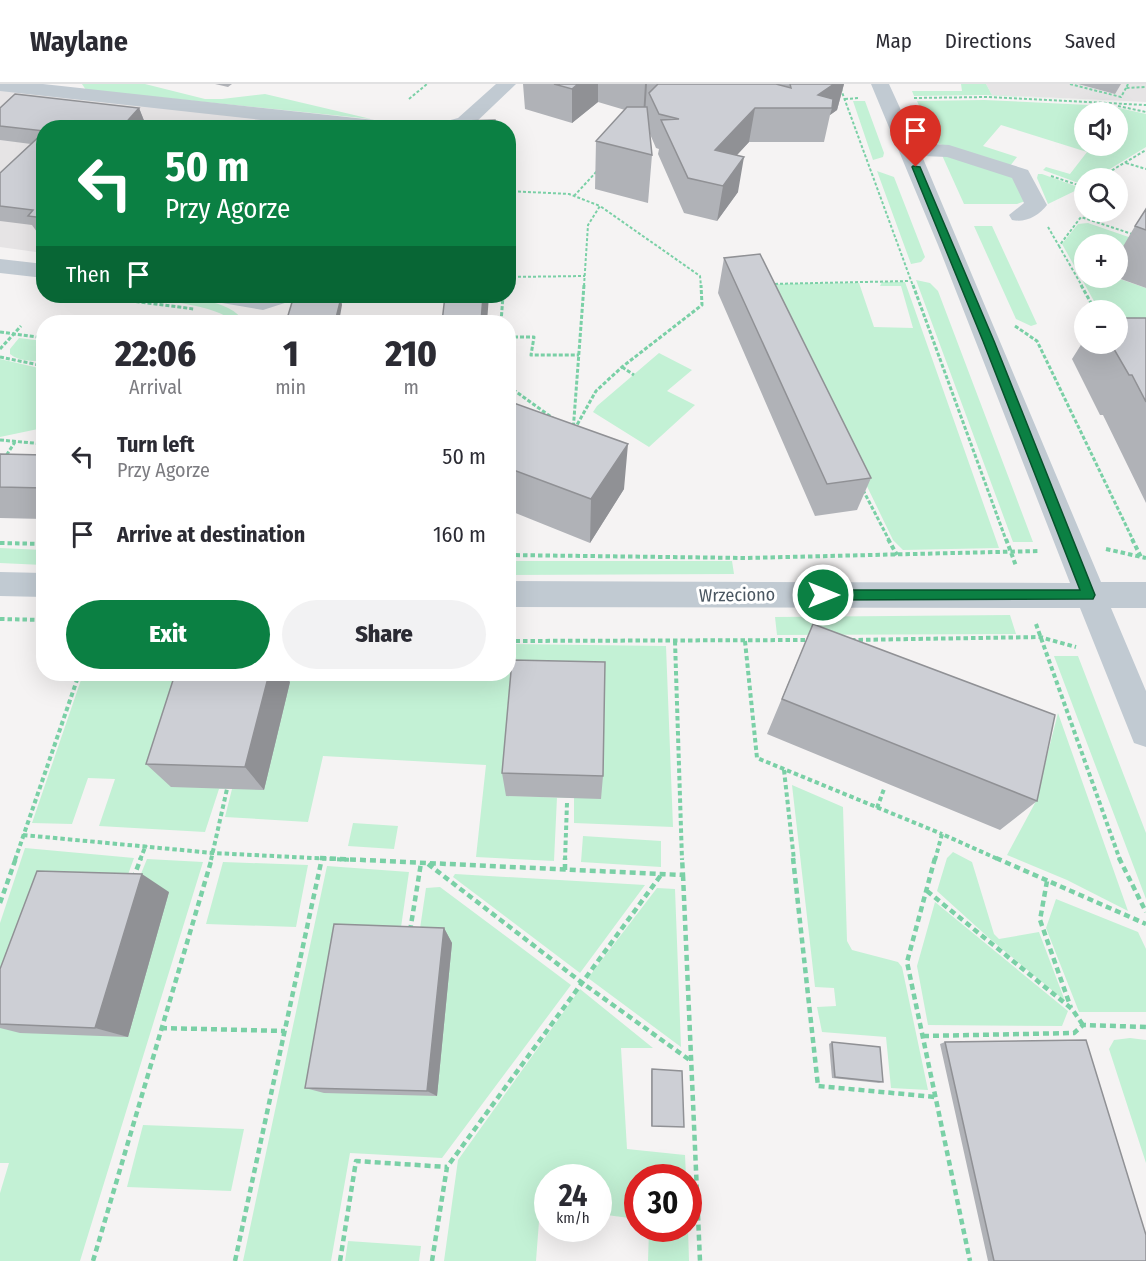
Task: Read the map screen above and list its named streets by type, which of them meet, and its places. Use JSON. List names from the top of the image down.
{
  "streets": {
    "street": ["Wrzeciono"]
  },
  "page": {
    "header": "Waylane",
    "nav": ["Map", "Directions", "Saved"],
    "map_buttons": ["+", "−"],
    "turn": ["50 m", "Przy Agorze"],
    "then": "Then",
    "eta": [
      "22:06",
      "Arrival",
      "1",
      "min",
      "210",
      "m"
    ],
    "list": [
      {
        "name": "Turn left",
        "note": "Przy Agorze",
        "value": "50 m"
      },
      {
        "name": "Arrive at destination",
        "value": "160 m"
      }
    ],
    "buttons": ["Exit", "Share"],
    "speed": "24 km/h",
    "limit": "30"
  }
}
